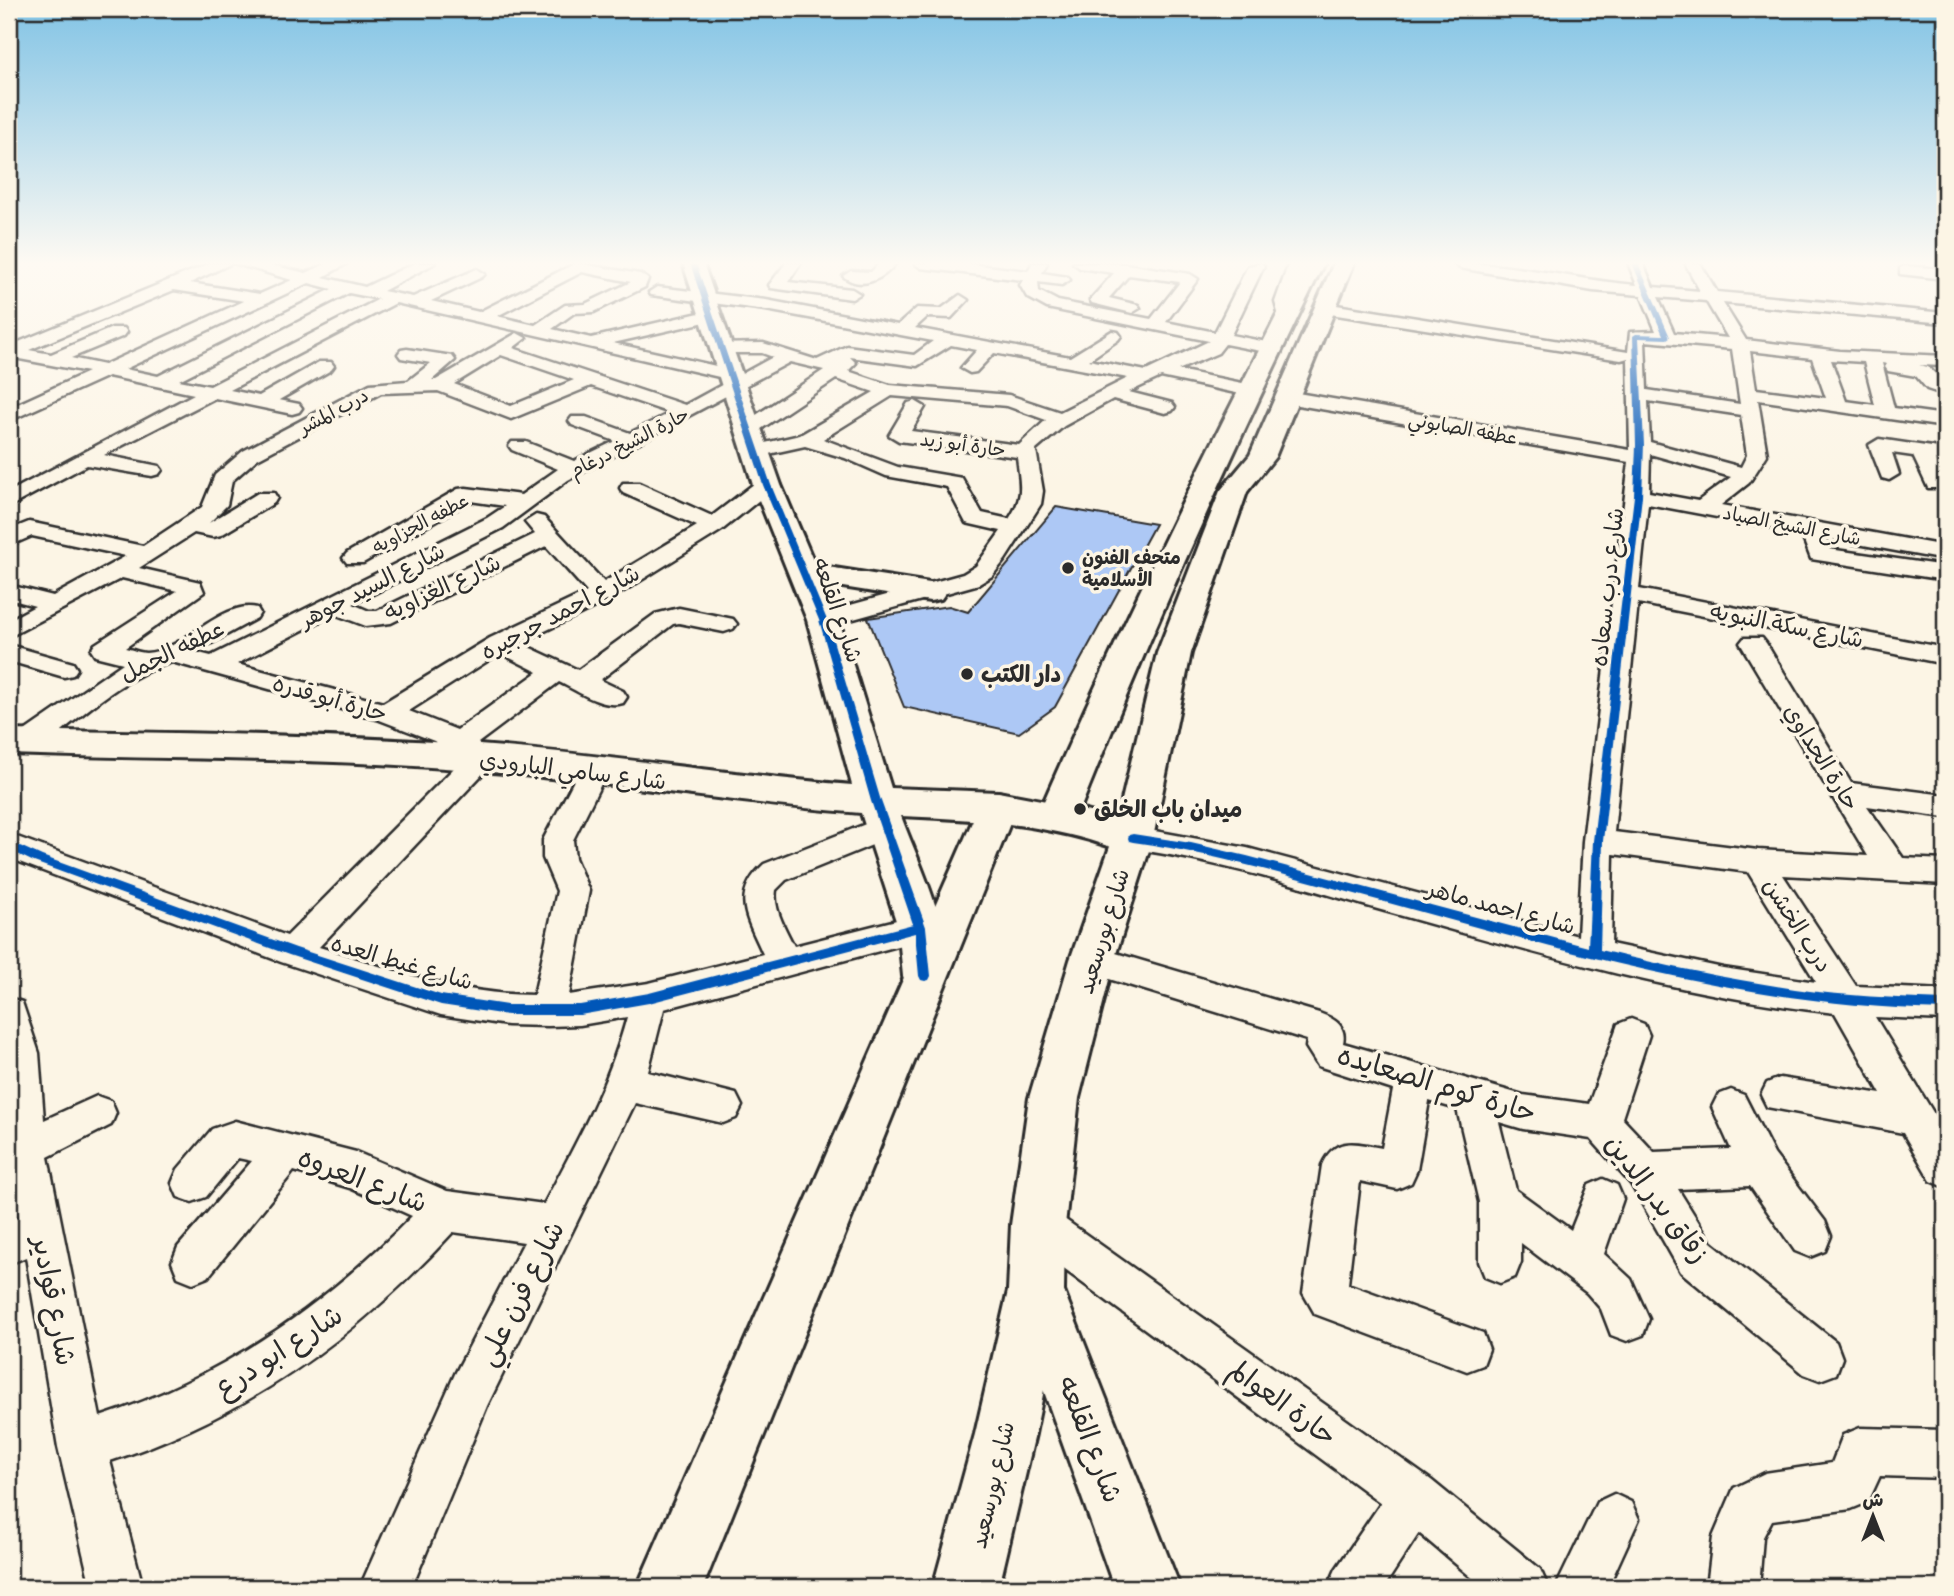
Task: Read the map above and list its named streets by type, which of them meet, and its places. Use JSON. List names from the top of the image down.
{
  "streets": {
    "main road": ["شارع القلعه", "شارع سامي البارودي", "شارع بورسعيد"],
    "street": [
      "درب المشر",
      "عطفه الصابوني",
      "حارة الشيخ درغام",
      "حارة أبو زيد",
      "عطفه الجزاويه",
      "شارع الشيخ الصياد",
      "شارع السيد جوهر",
      "شارع الغزاويه",
      "شارع درب سعاده",
      "شارع احمد جرجيره",
      "شارع سكة النبويه",
      "عطفه الجمل",
      "حارة أبو قدره",
      "حارة الجداوي",
      "شارع احمد ماهر",
      "درب الخشن",
      "شارع غيط العده",
      "حارة كوم الصعايده",
      "شارع العروه",
      "زقاق بدر الدين",
      "شارع فرن علي",
      "شارع قوادير",
      "شارع ابو درع",
      "حارة العوالم"
    ]
  },
  "crossings": [
    ["عطفه الصابوني", "شارع درب سعاده"],
    ["عطفه الصابوني", "شارع بورسعيد"],
    ["حارة الشيخ درغام", "عطفه الجزاويه"],
    ["حارة الشيخ درغام", "شارع السيد جوهر"],
    ["حارة الشيخ درغام", "شارع القلعه"],
    ["عطفه الجزاويه", "شارع السيد جوهر"],
    ["شارع الشيخ الصياد", "شارع درب سعاده"],
    ["شارع السيد جوهر", "شارع الغزاويه"],
    ["شارع السيد جوهر", "حارة أبو قدره"],
    ["شارع درب سعاده", "شارع سكة النبويه"],
    ["شارع درب سعاده", "شارع احمد ماهر"],
    ["شارع القلعه", "شارع احمد جرجيره"],
    ["شارع القلعه", "شارع سامي البارودي"],
    ["شارع القلعه", "شارع بورسعيد"],
    ["شارع القلعه", "شارع غيط العده"],
    ["شارع احمد جرجيره", "حارة أبو قدره"],
    ["عطفه الجمل", "حارة أبو قدره"],
    ["عطفه الجمل", "شارع سامي البارودي"],
    ["حارة أبو قدره", "شارع سامي البارودي"],
    ["شارع سامي البارودي", "شارع احمد ماهر"],
    ["شارع سامي البارودي", "شارع بورسعيد"],
    ["شارع احمد ماهر", "درب الخشن"],
    ["شارع احمد ماهر", "شارع بورسعيد"],
    ["شارع بورسعيد", "حارة كوم الصعايده"],
    ["شارع بورسعيد", "حارة العوالم"],
    ["شارع غيط العده", "شارع فرن علي"],
    ["حارة كوم الصعايده", "زقاق بدر الدين"],
    ["شارع العروه", "شارع فرن علي"],
    ["شارع العروه", "شارع ابو درع"],
    ["شارع قوادير", "شارع ابو درع"]
  ],
  "places": ["متحف الفنون الأسلامية", "دار الكتب", "ميدان باب الخلق"],
  "north": "top"
}
